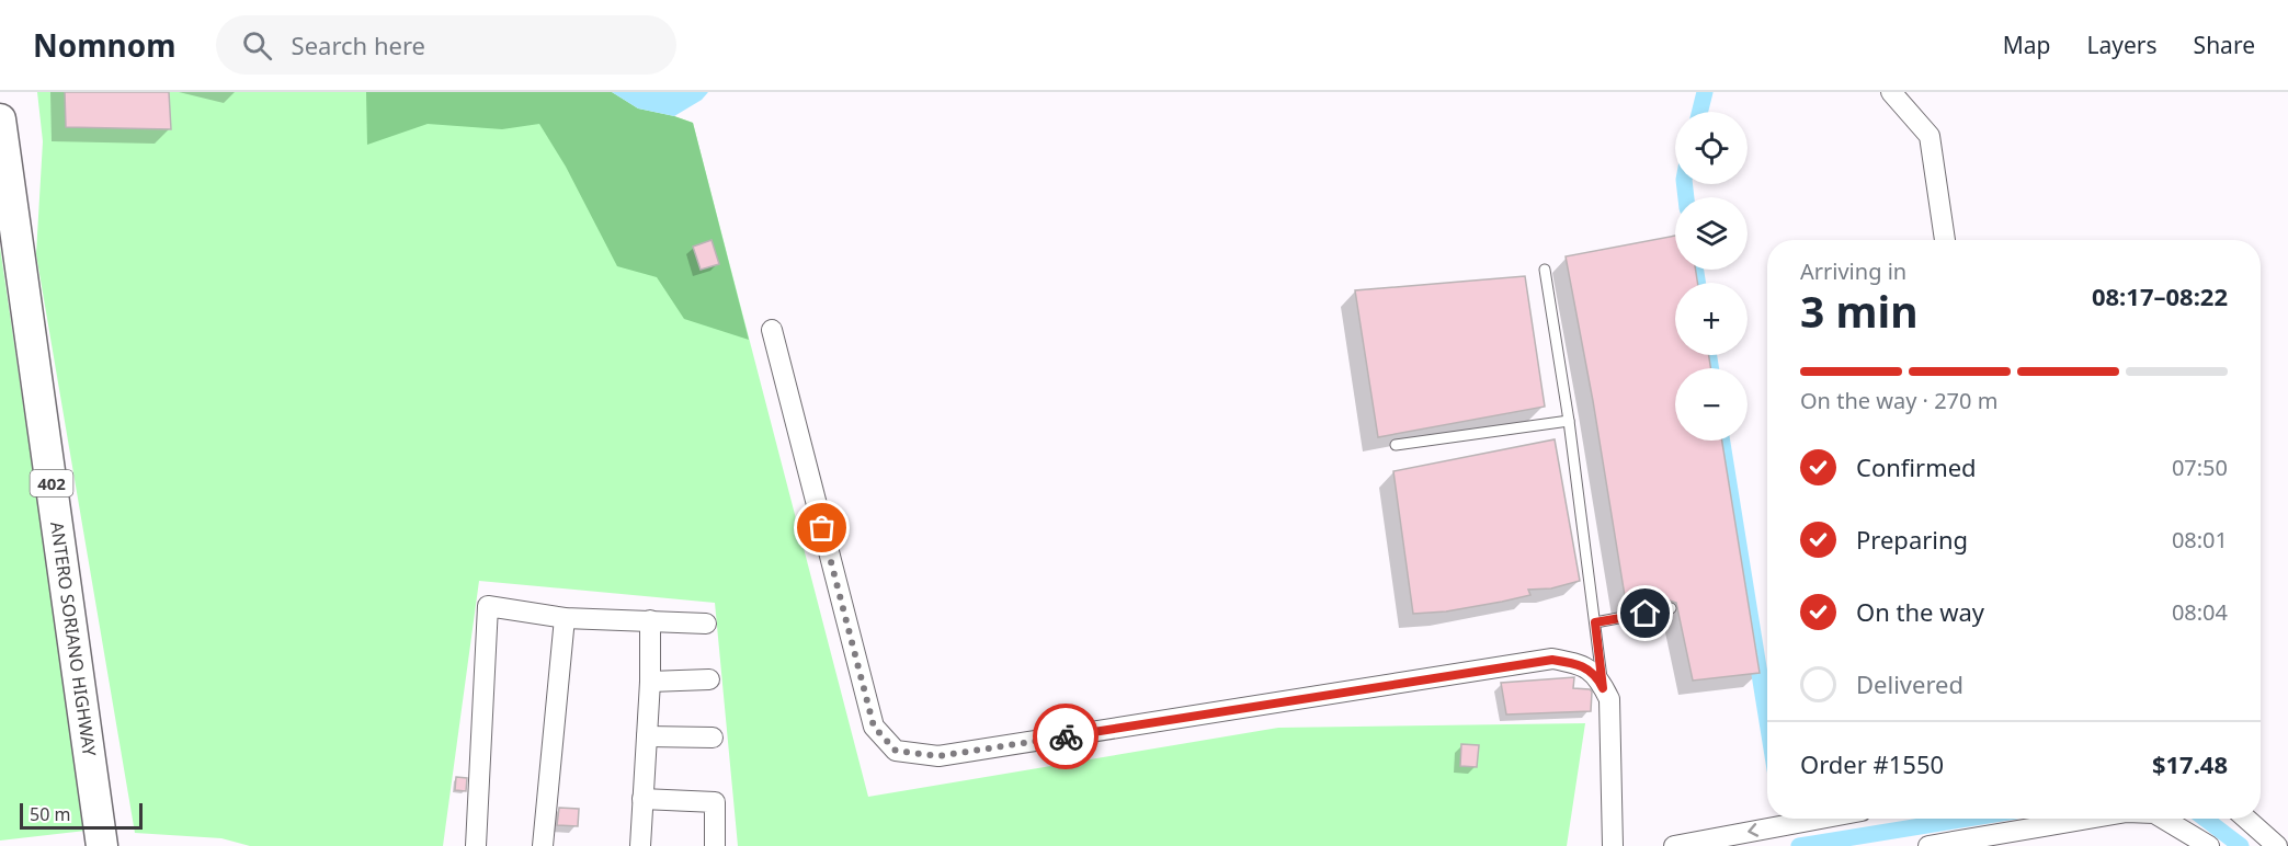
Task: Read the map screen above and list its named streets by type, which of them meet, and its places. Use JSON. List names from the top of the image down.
{
  "streets": {
    "main road": ["402", "ANTERO SORIANO HIGHWAY"]
  },
  "scale_bar": "50 m",
  "page": {
    "header": "Nomnom",
    "search": "Search here",
    "nav": ["Map", "Layers", "Share"],
    "map_buttons": ["+", "−"],
    "heading": ["3 min", "Arriving in", "08:17–08:22"],
    "panel": ["Order #1550", "$17.48"],
    "bar": "On the way · 270 m",
    "list": [
      ["Confirmed", "07:50"],
      ["Preparing", "08:01"],
      ["On the way", "08:04"],
      "Delivered"
    ],
    "scale": "50 m"
  }
}
